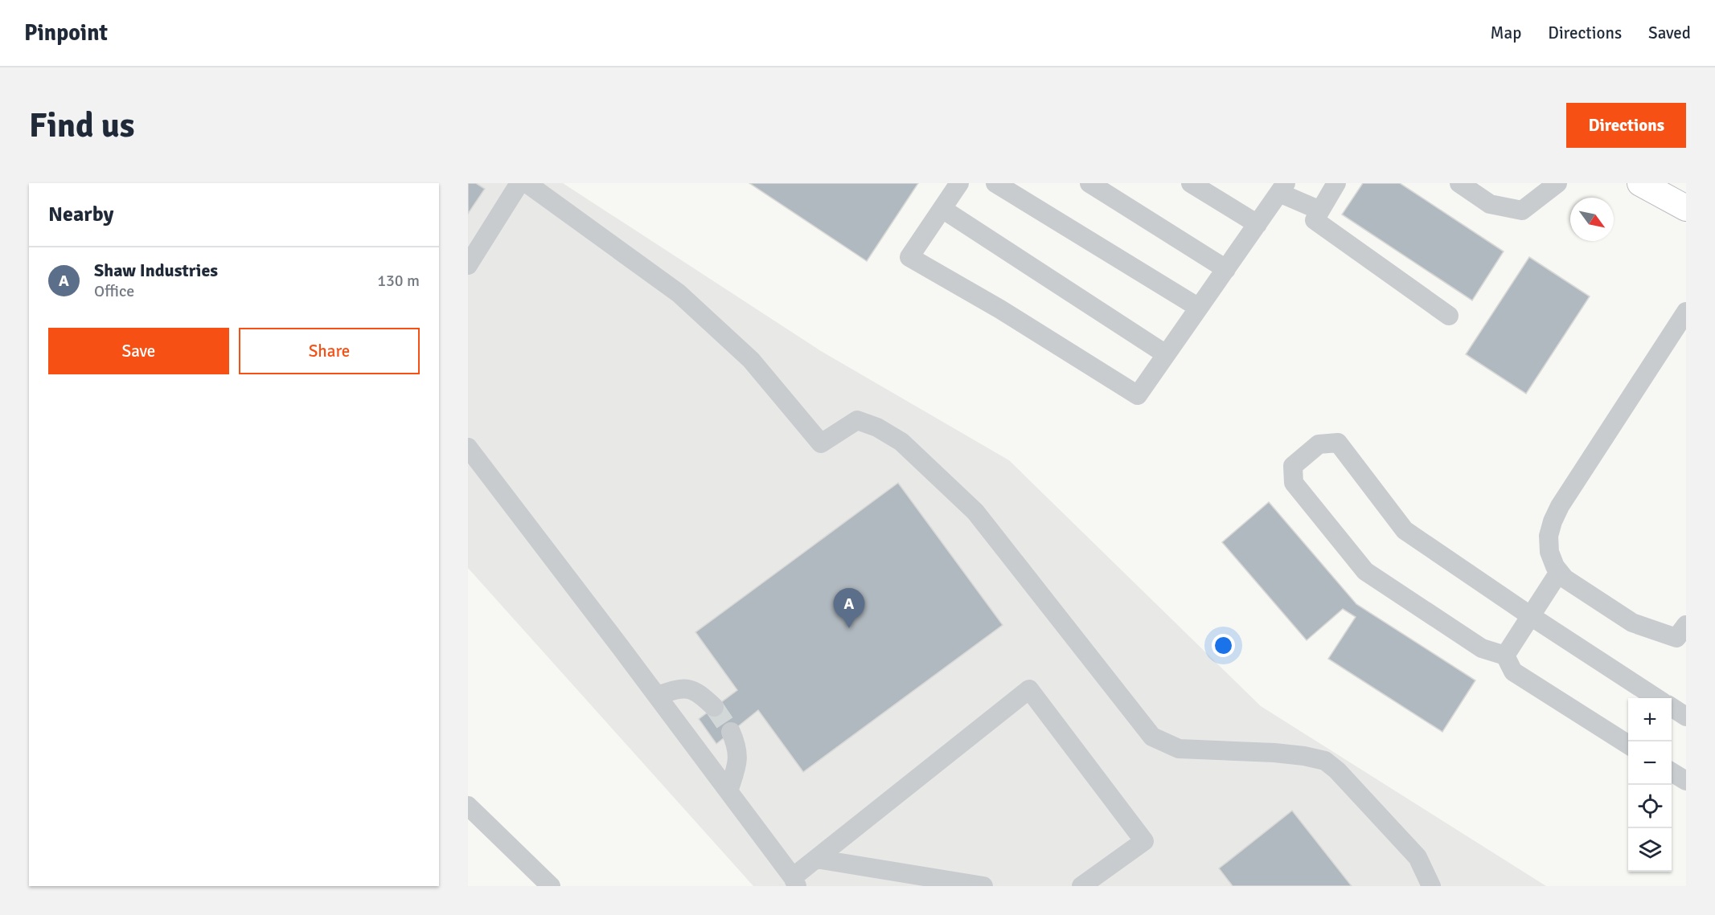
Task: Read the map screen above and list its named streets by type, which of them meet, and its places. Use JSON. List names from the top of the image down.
{
  "north": "bottom right",
  "page": {
    "header": "Pinpoint",
    "nav": ["Map", "Directions", "Saved"],
    "buttons": [
      "Directions",
      ["Save", "Share"]
    ],
    "title": "Find us",
    "heading": "Nearby",
    "list": [
      {
        "mark": "A",
        "name": "Shaw Industries",
        "note": "Office",
        "value": "130 m"
      }
    ],
    "pins": "A",
    "map_buttons": ["+", "−"]
  }
}
